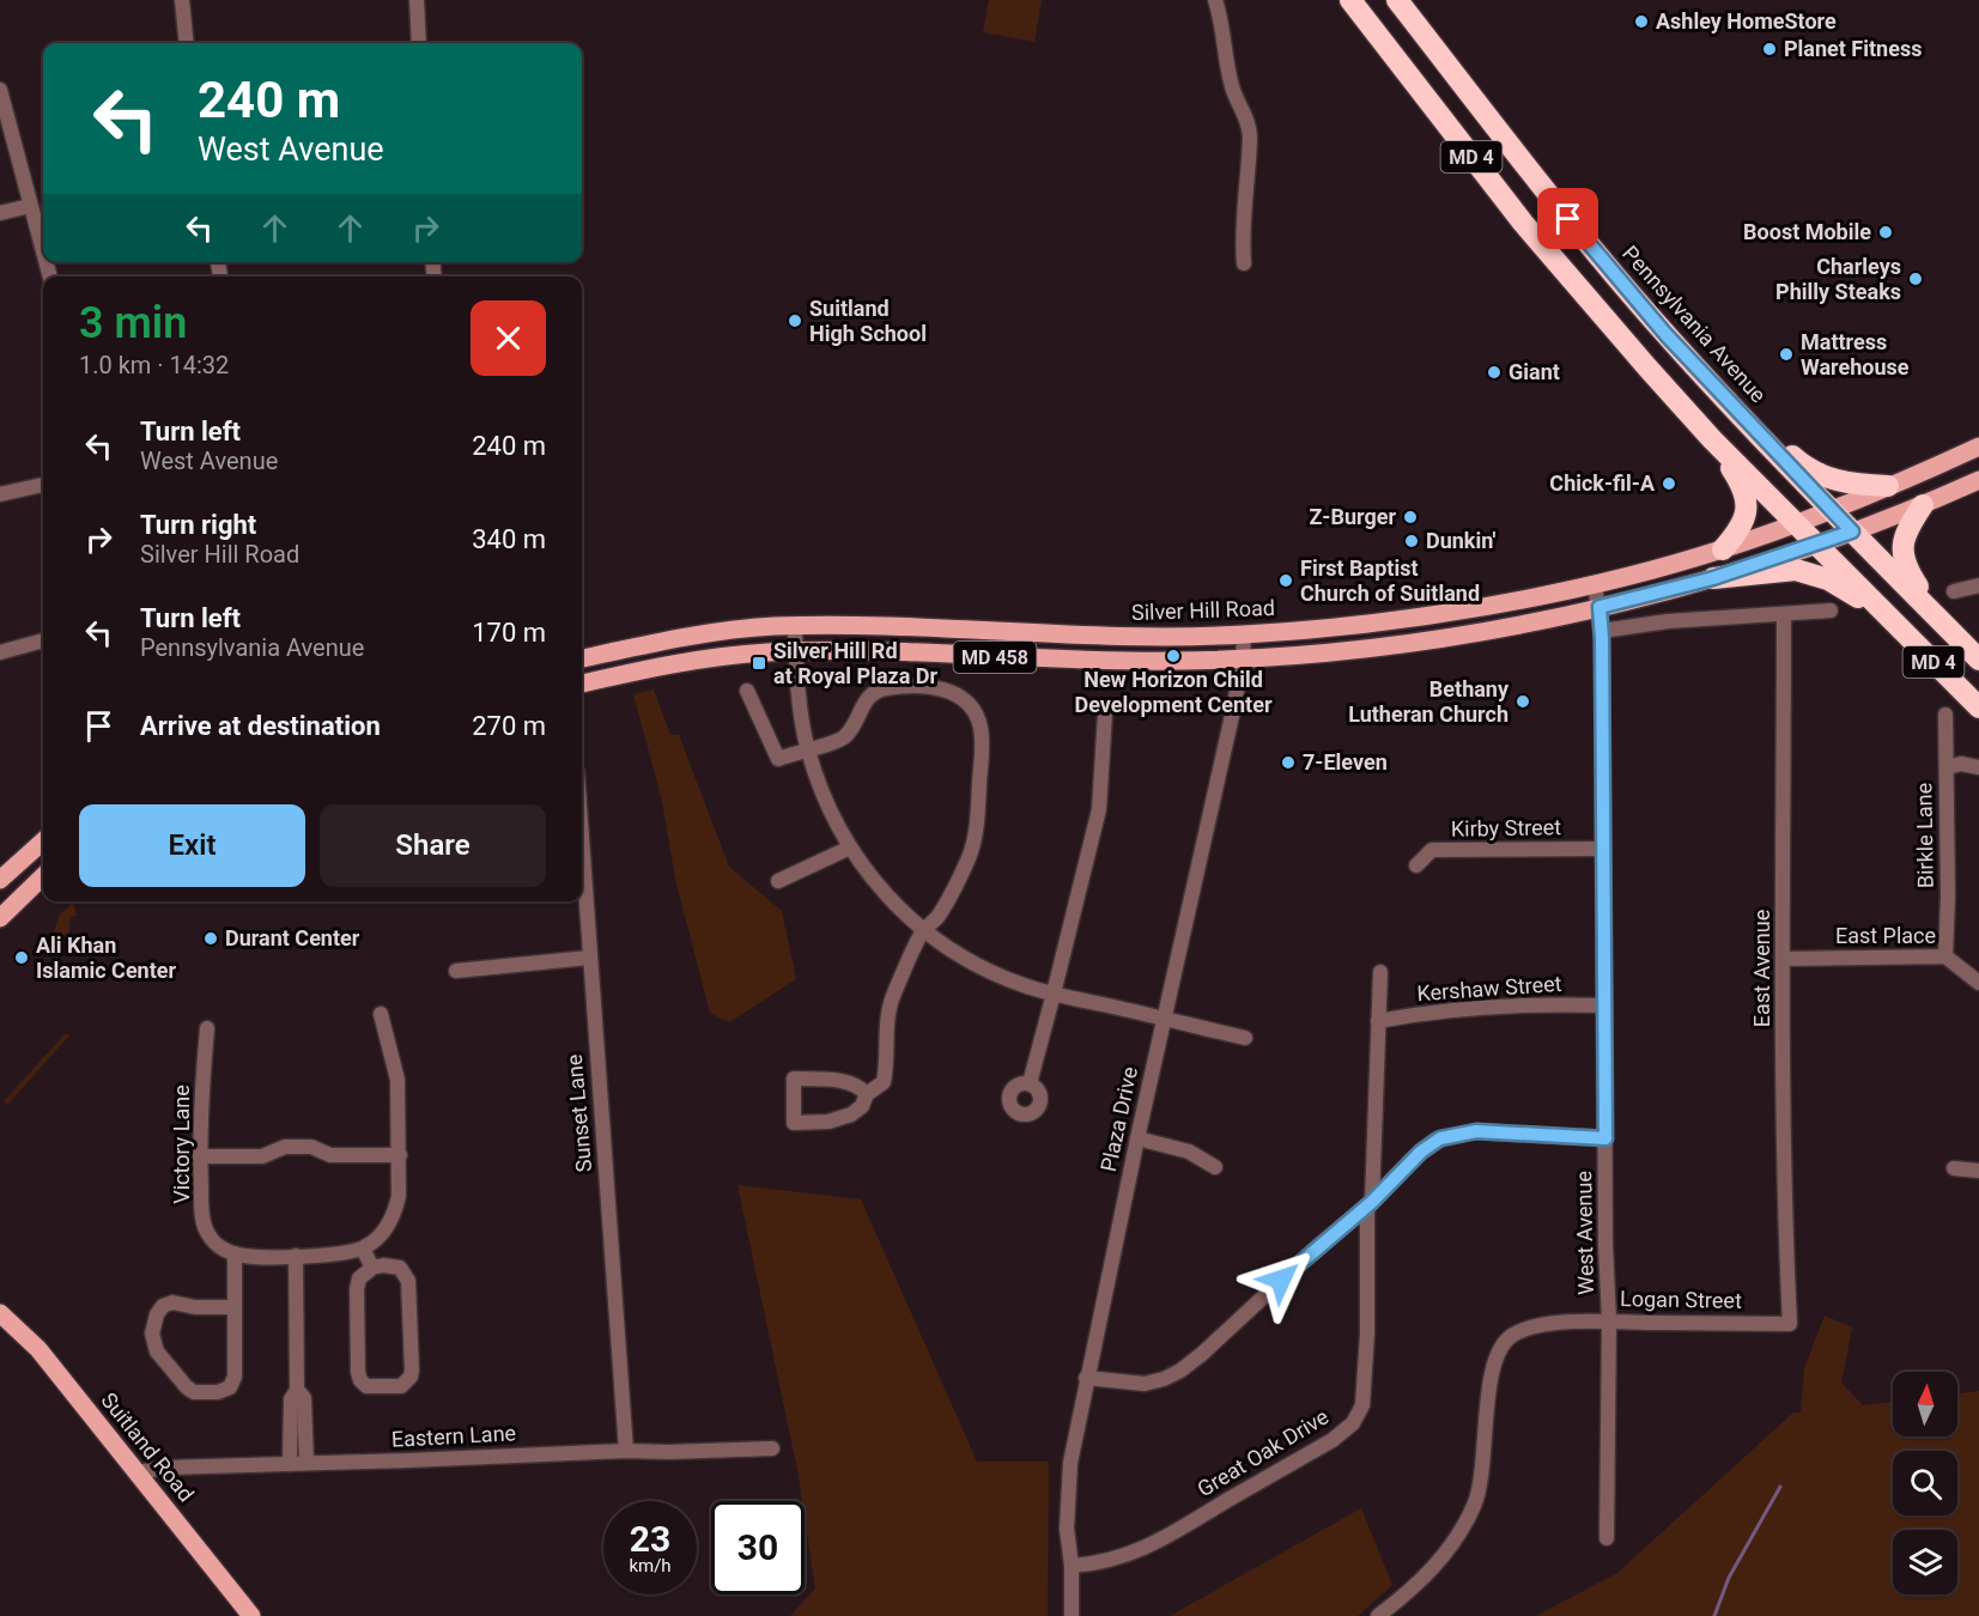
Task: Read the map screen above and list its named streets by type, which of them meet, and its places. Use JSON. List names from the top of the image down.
{
  "streets": {
    "highway": ["MD 4", "Pennsylvania Avenue"],
    "main road": ["Silver Hill Road", "MD 458", "Suitland Road"],
    "street": [
      "Kirby Street",
      "Birkle Lane",
      "East Place",
      "East Avenue",
      "Kershaw Street",
      "Sunset Lane",
      "Plaza Drive",
      "Victory Lane",
      "West Avenue",
      "Logan Street",
      "Eastern Lane",
      "Great Oak Drive"
    ]
  },
  "crossings": [
    ["MD 4", "Silver Hill Road"],
    ["MD 4", "MD 458"],
    ["Pennsylvania Avenue", "Silver Hill Road"],
    ["Pennsylvania Avenue", "MD 458"],
    ["Silver Hill Road", "Plaza Drive"],
    ["Silver Hill Road", "West Avenue"],
    ["MD 458", "Plaza Drive"],
    ["MD 458", "West Avenue"],
    ["Kirby Street", "West Avenue"],
    ["Birkle Lane", "East Place"],
    ["East Place", "East Avenue"],
    ["East Avenue", "Logan Street"],
    ["Kershaw Street", "West Avenue"],
    ["Kershaw Street", "Great Oak Drive"],
    ["Sunset Lane", "Eastern Lane"],
    ["Plaza Drive", "Great Oak Drive"],
    ["West Avenue", "Logan Street"],
    ["Eastern Lane", "Suitland Road"]
  ],
  "places": {
    "other": [
      "Ashley HomeStore",
      "Planet Fitness",
      "Boost Mobile",
      "Charleys Philly Steaks",
      "Suitland High School",
      "Mattress Warehouse",
      "Giant",
      "Chick-fil-A",
      "Z-Burger",
      "Dunkin'",
      "First Baptist Church of Suitland",
      "New Horizon Child Development Center",
      "Bethany Lutheran Church",
      "7-Eleven",
      "Durant Center",
      "Ali Khan Islamic Center"
    ],
    "transit": ["Silver Hill Rd at Royal Plaza Dr"]
  },
  "north": "top",
  "page": {
    "turn": ["240 m", "West Avenue"],
    "heading": ["3 min", "1.0 km · 14:32"],
    "list": [
      {
        "name": "Turn left",
        "note": "West Avenue",
        "value": "240 m"
      },
      {
        "name": "Turn right",
        "note": "Silver Hill Road",
        "value": "340 m"
      },
      {
        "name": "Turn left",
        "note": "Pennsylvania Avenue",
        "value": "170 m"
      },
      {
        "name": "Arrive at destination",
        "value": "270 m"
      }
    ],
    "buttons": ["Exit", "Share"],
    "speed": "23 km/h",
    "limit": "30"
  }
}
